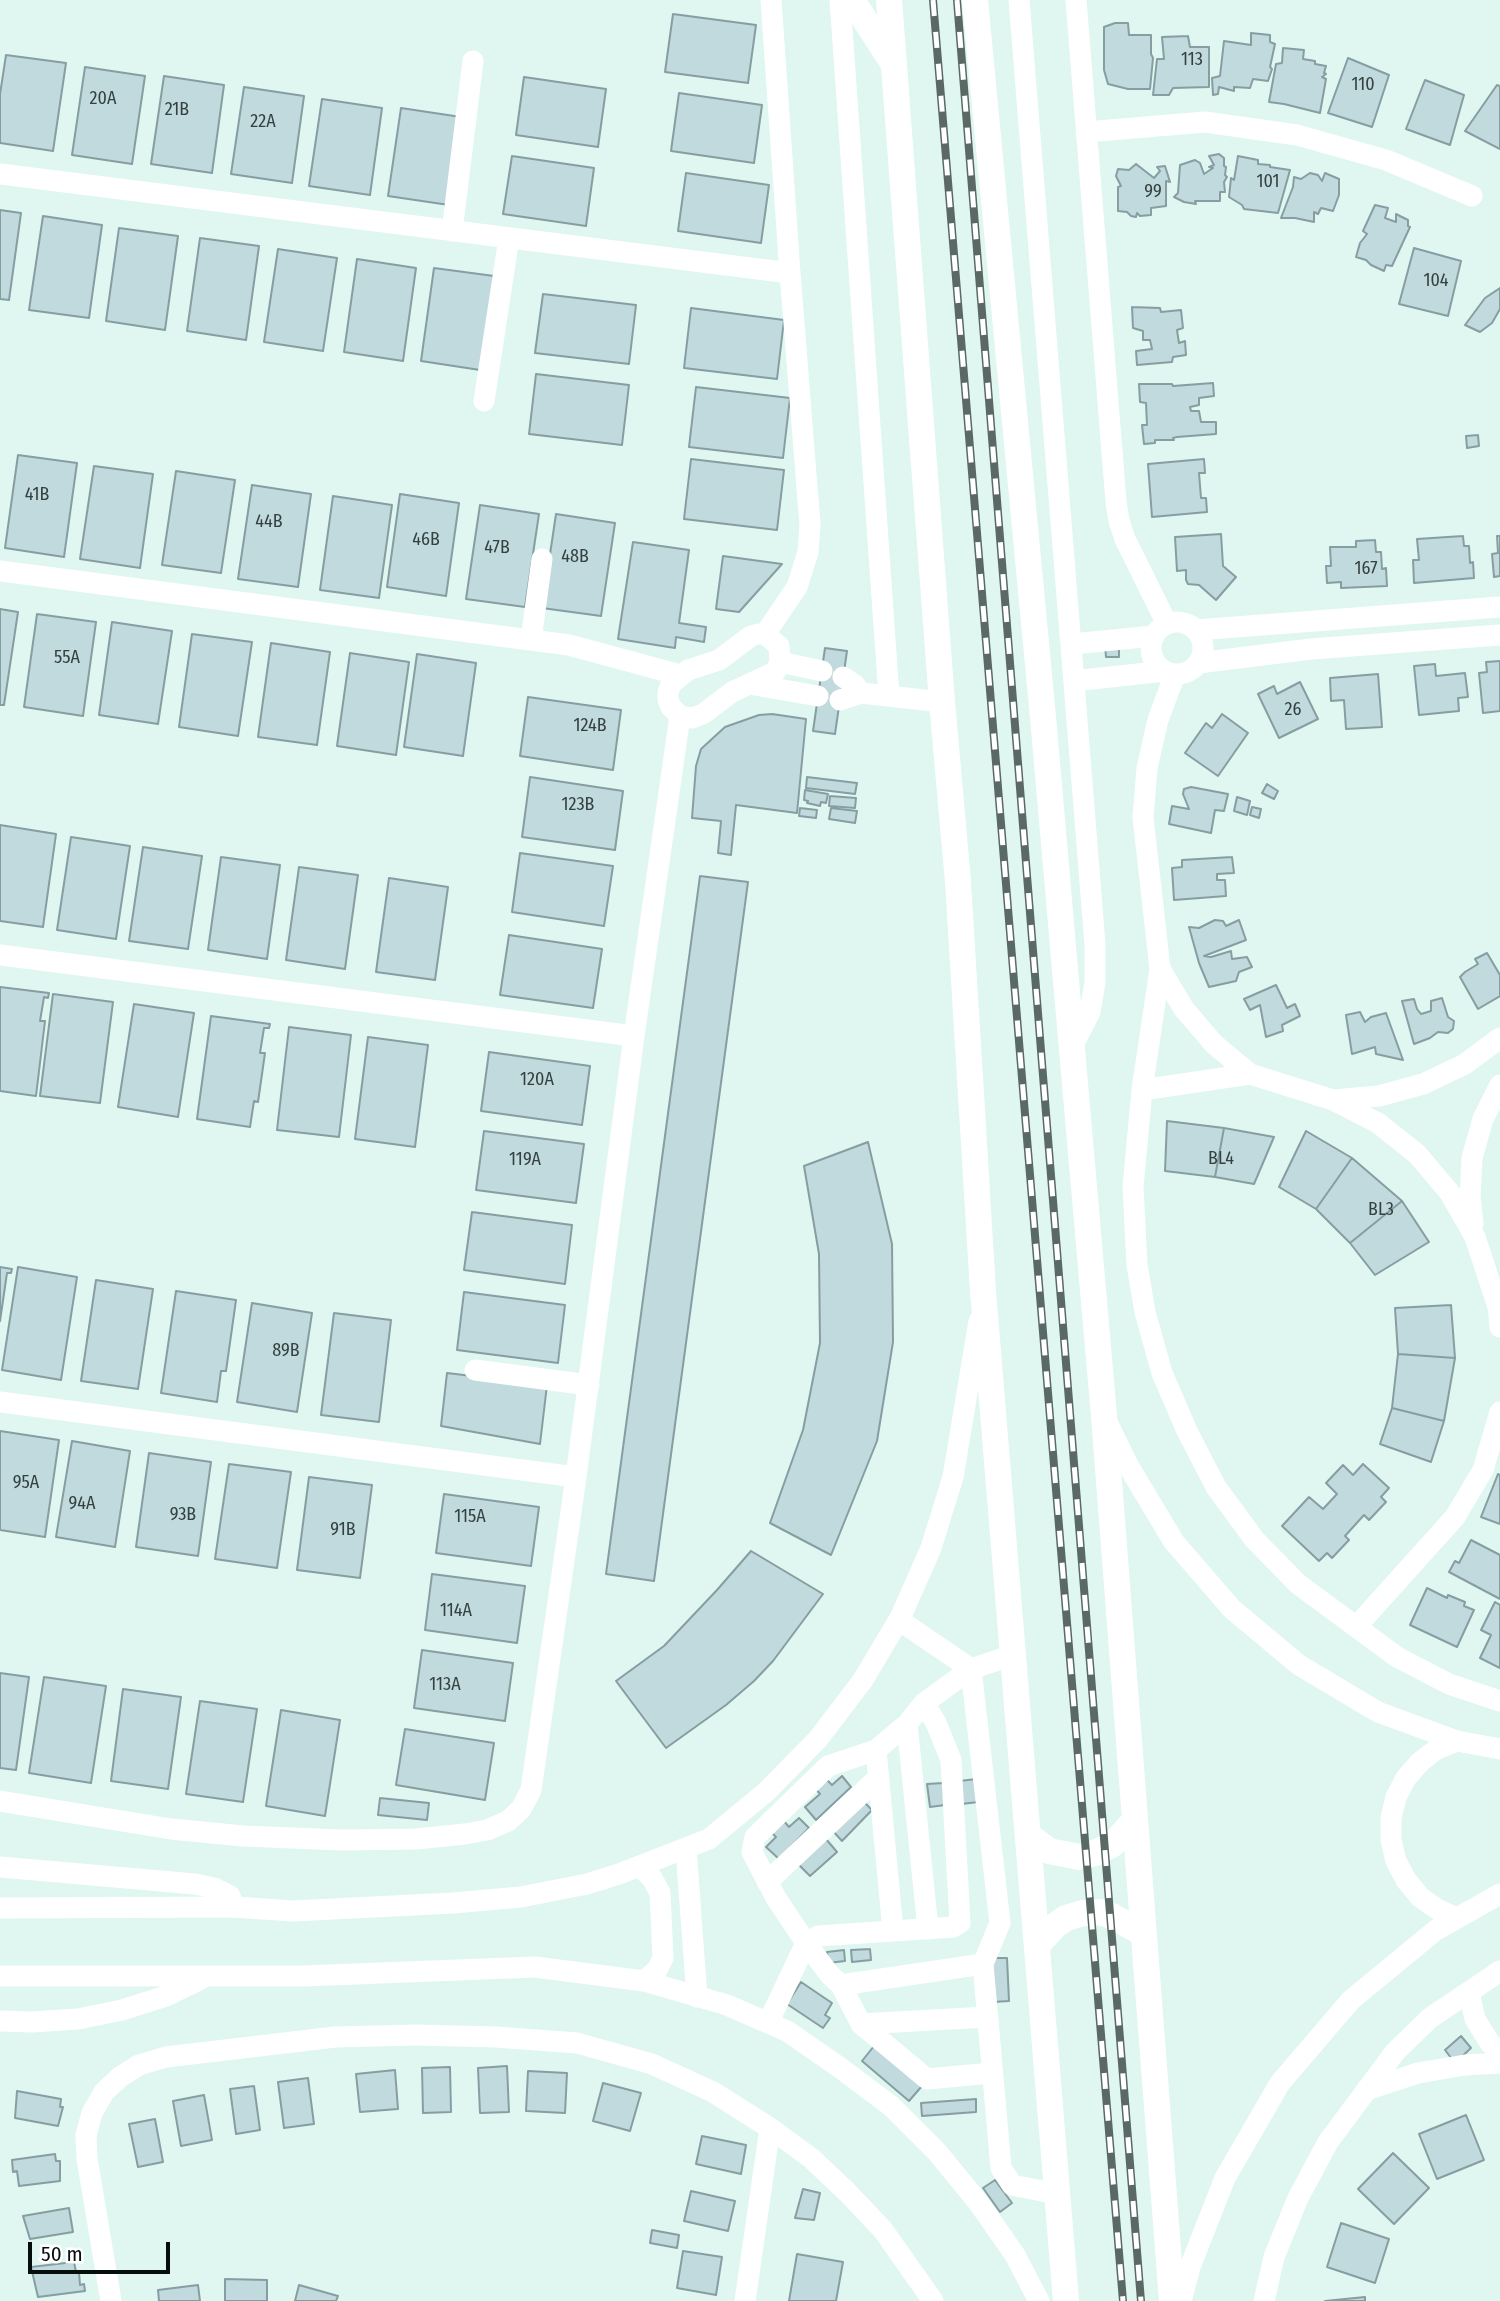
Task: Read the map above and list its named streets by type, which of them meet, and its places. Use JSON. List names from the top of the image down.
{
  "house_numbers": [
    "113",
    "110",
    "20A",
    "21B",
    "22A",
    "101",
    "99",
    "104",
    "41B",
    "44B",
    "46B",
    "47B",
    "48B",
    "167",
    "55A",
    "26",
    "124B",
    "123B",
    "120A",
    "BL4",
    "119A",
    "BL3",
    "89B",
    "95A",
    "94A",
    "93B",
    "115A",
    "91B",
    "114A",
    "113A"
  ],
  "scale_bar": "50 m"
}
